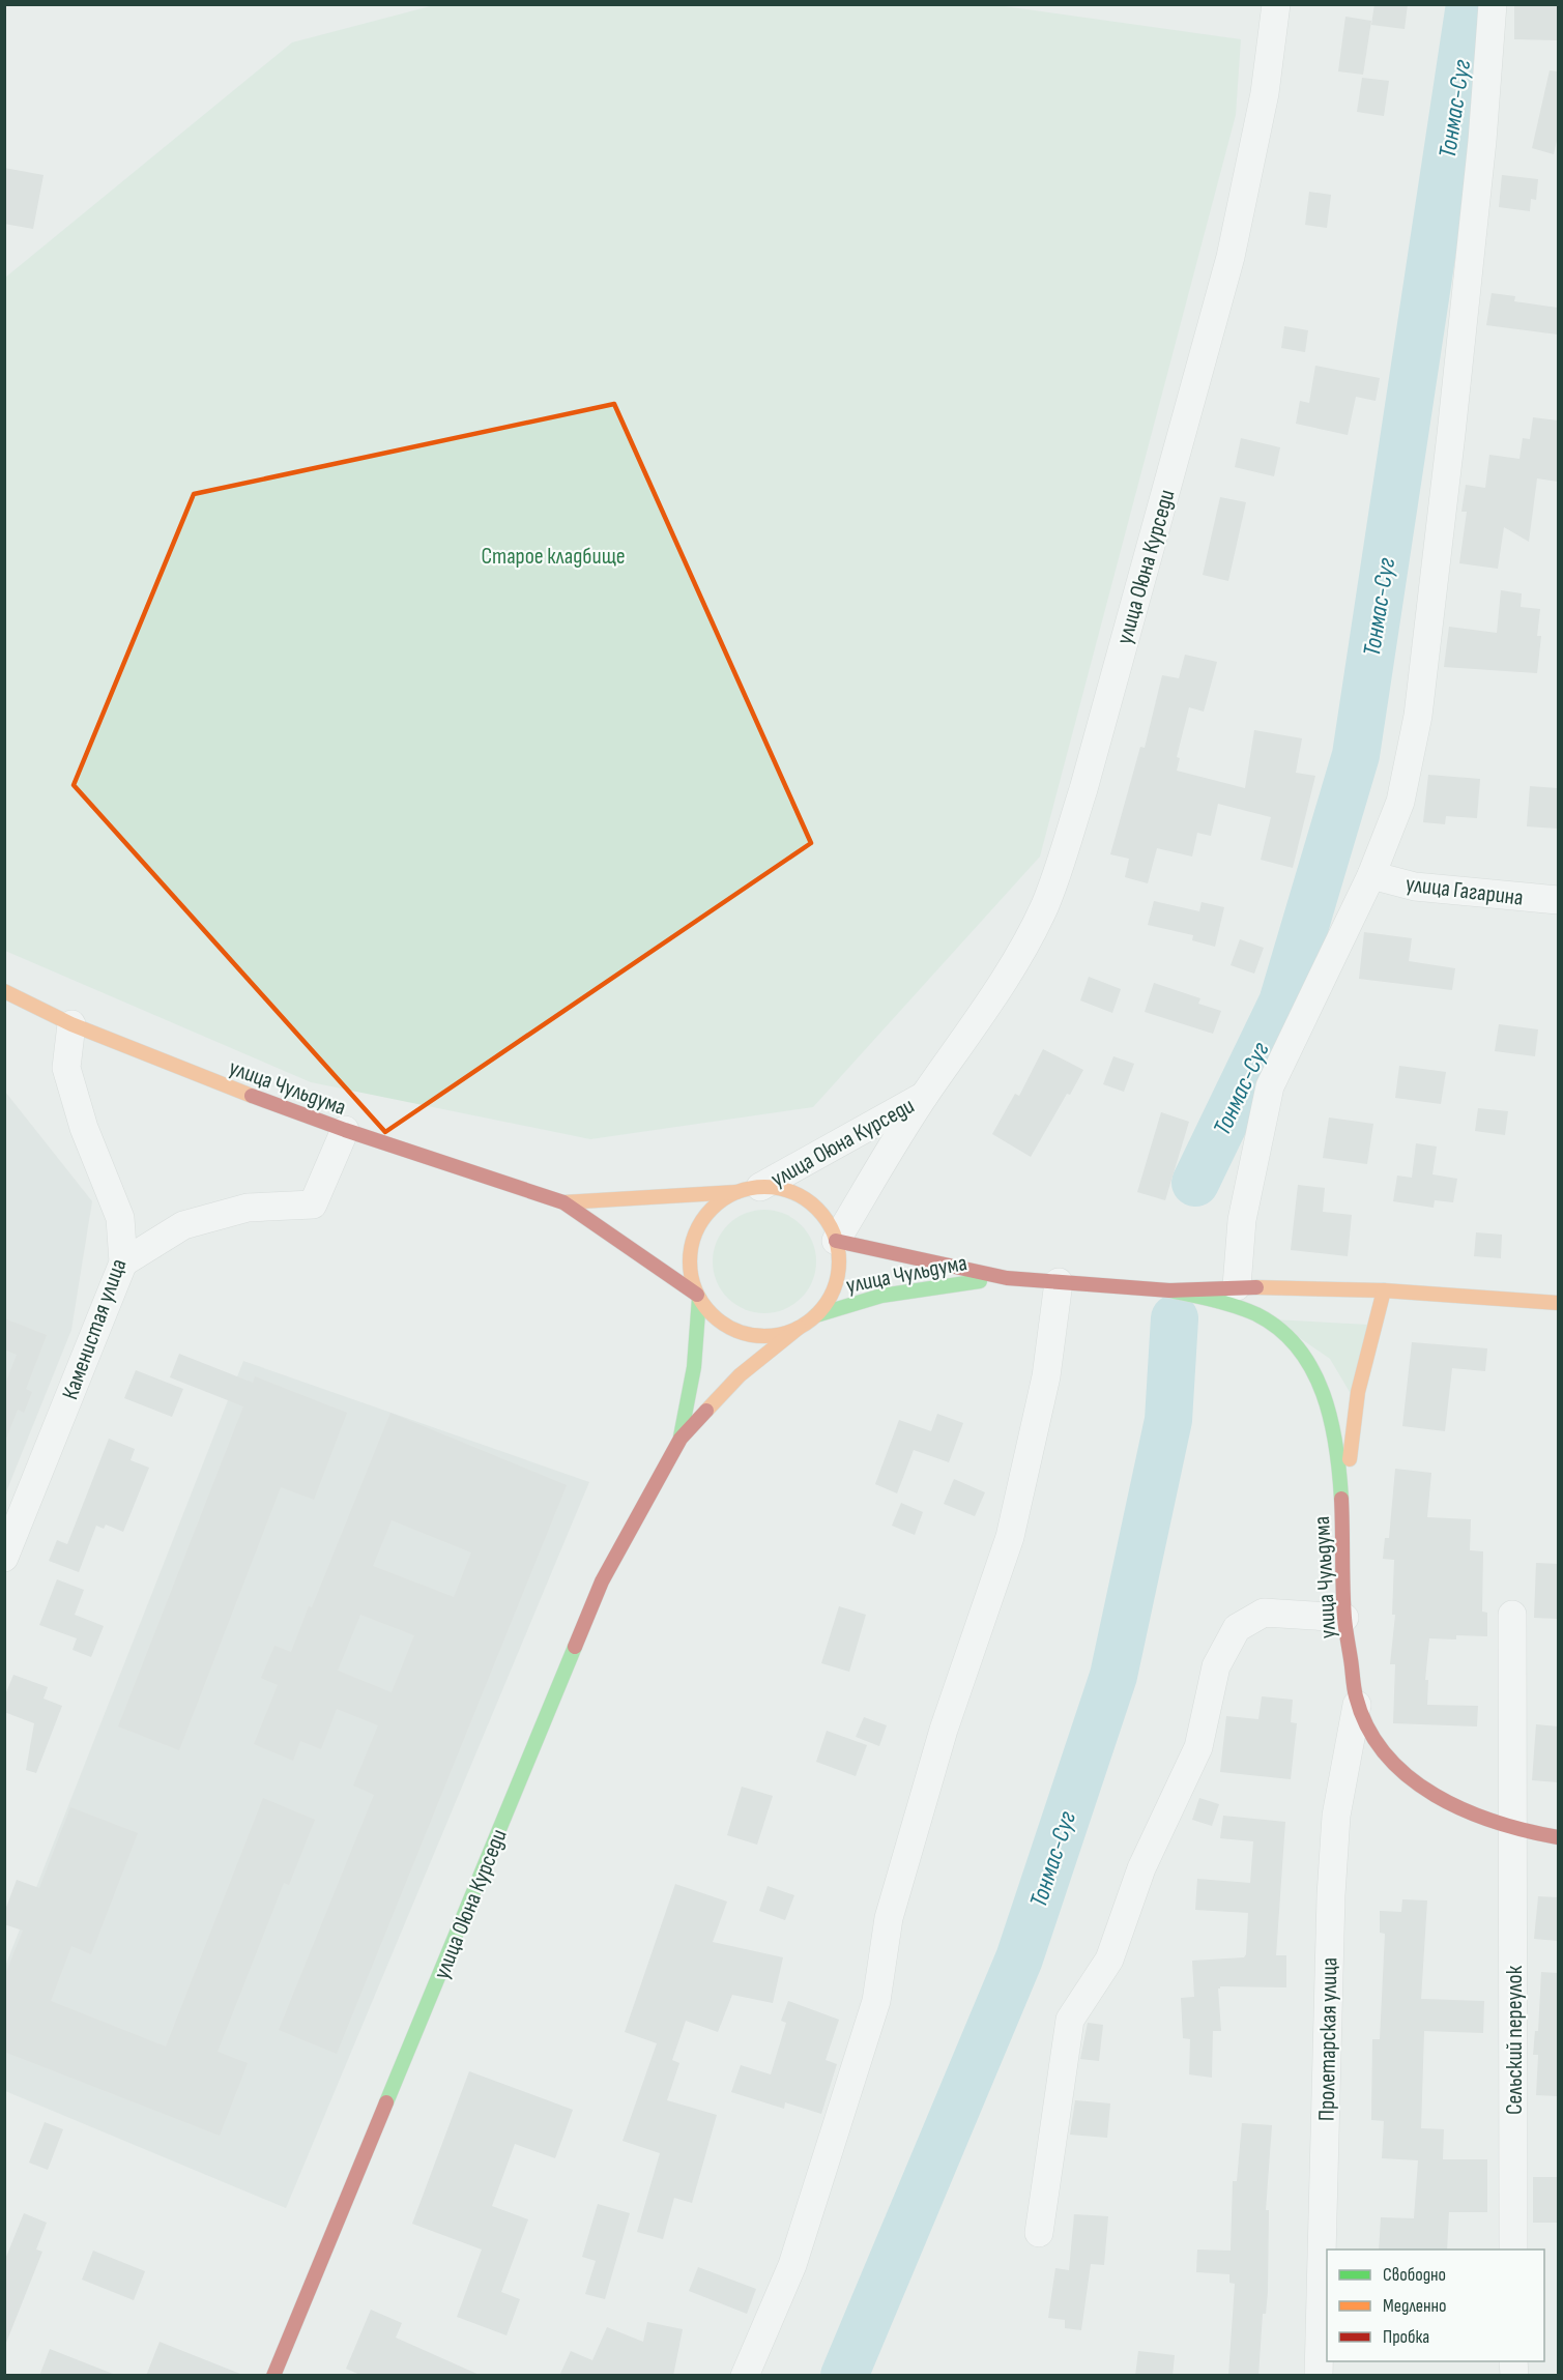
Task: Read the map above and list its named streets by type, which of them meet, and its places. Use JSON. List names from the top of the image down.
{
  "streets": {
    "main road": ["улица Оюна Курседи", "улица Чульдума"],
    "street": [
      "улица Гагарина",
      "Каменистая улица",
      "Пролетарская улица",
      "Сельский переулок"
    ]
  },
  "crossings": [
    ["улица Оюна Курседи", "улица Чульдума"],
    ["улица Чульдума", "Каменистая улица"],
    ["улица Чульдума", "Пролетарская улица"],
    ["улица Чульдума", "Сельский переулок"]
  ],
  "water": ["Тонмас-Суг"],
  "parks": ["Старое кладбище"],
  "legend": ["Свободно", "Медленно", "Пробка"]
}
